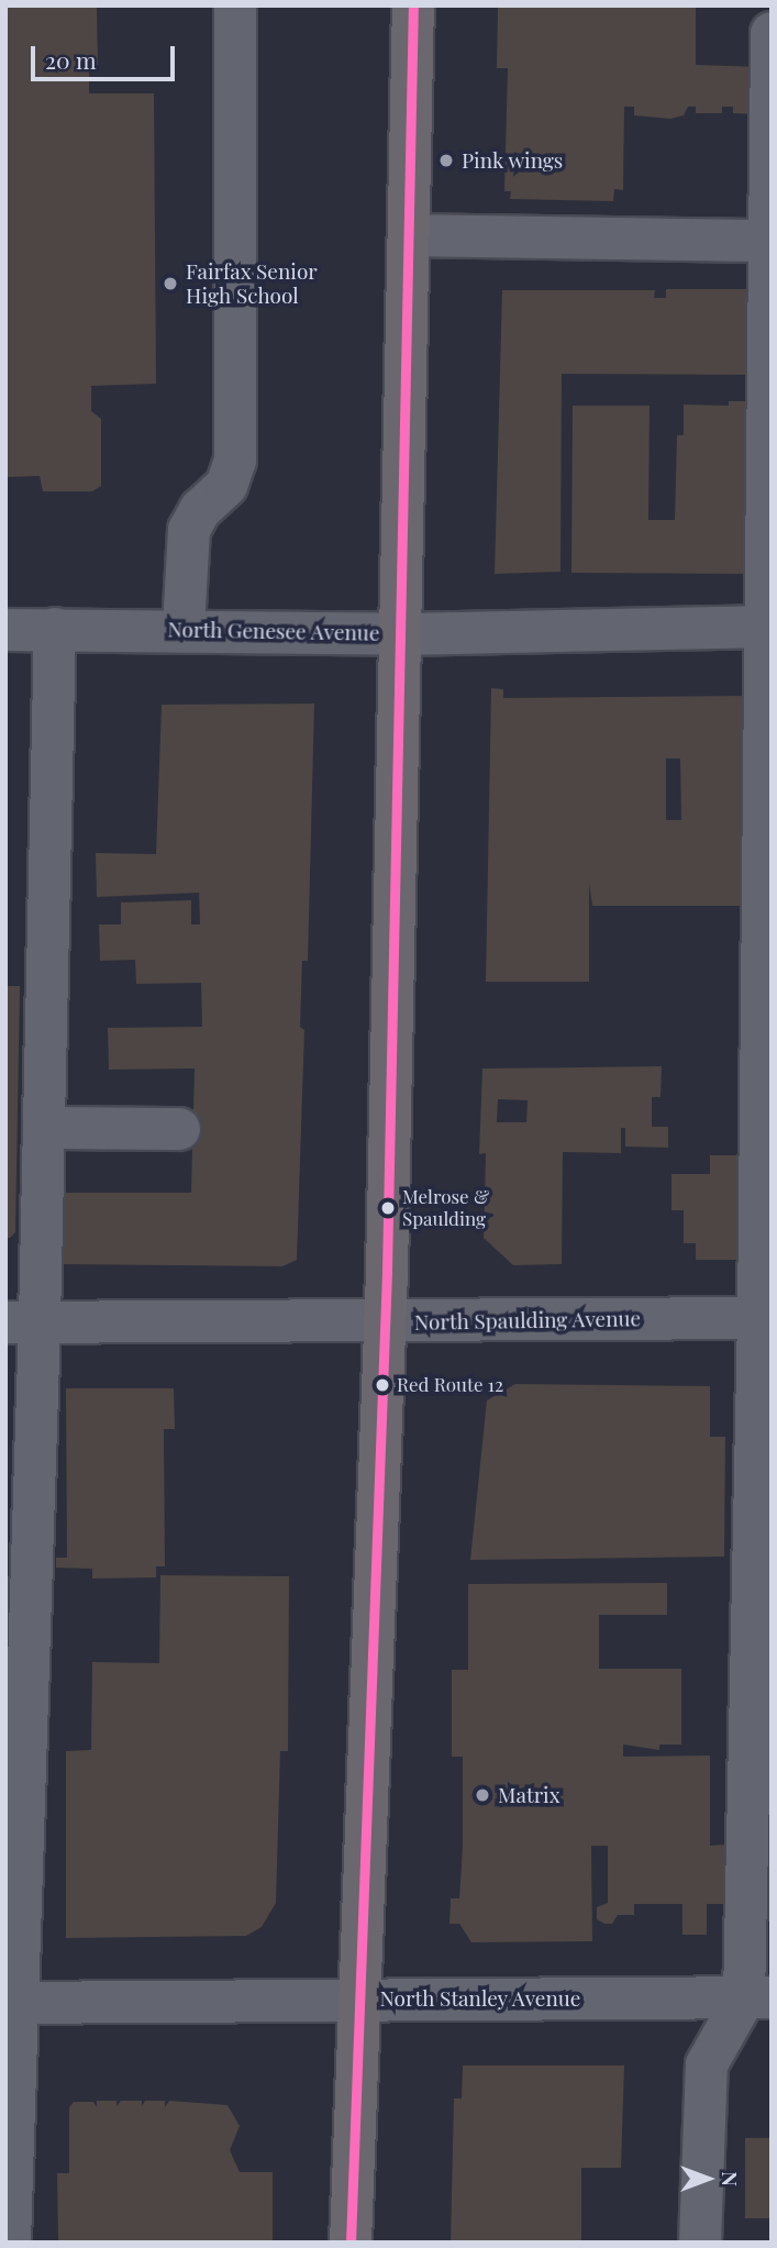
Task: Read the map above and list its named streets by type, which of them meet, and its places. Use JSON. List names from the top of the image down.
{
  "streets": {
    "street": ["North Genesee Avenue", "North Spaulding Avenue", "North Stanley Avenue"]
  },
  "places": [
    "Pink wings",
    "Fairfax Senior High School",
    "Melrose & Spaulding",
    "Red Route 12",
    "Matrix"
  ],
  "scale_bar": "20 m",
  "north": "right"
}
